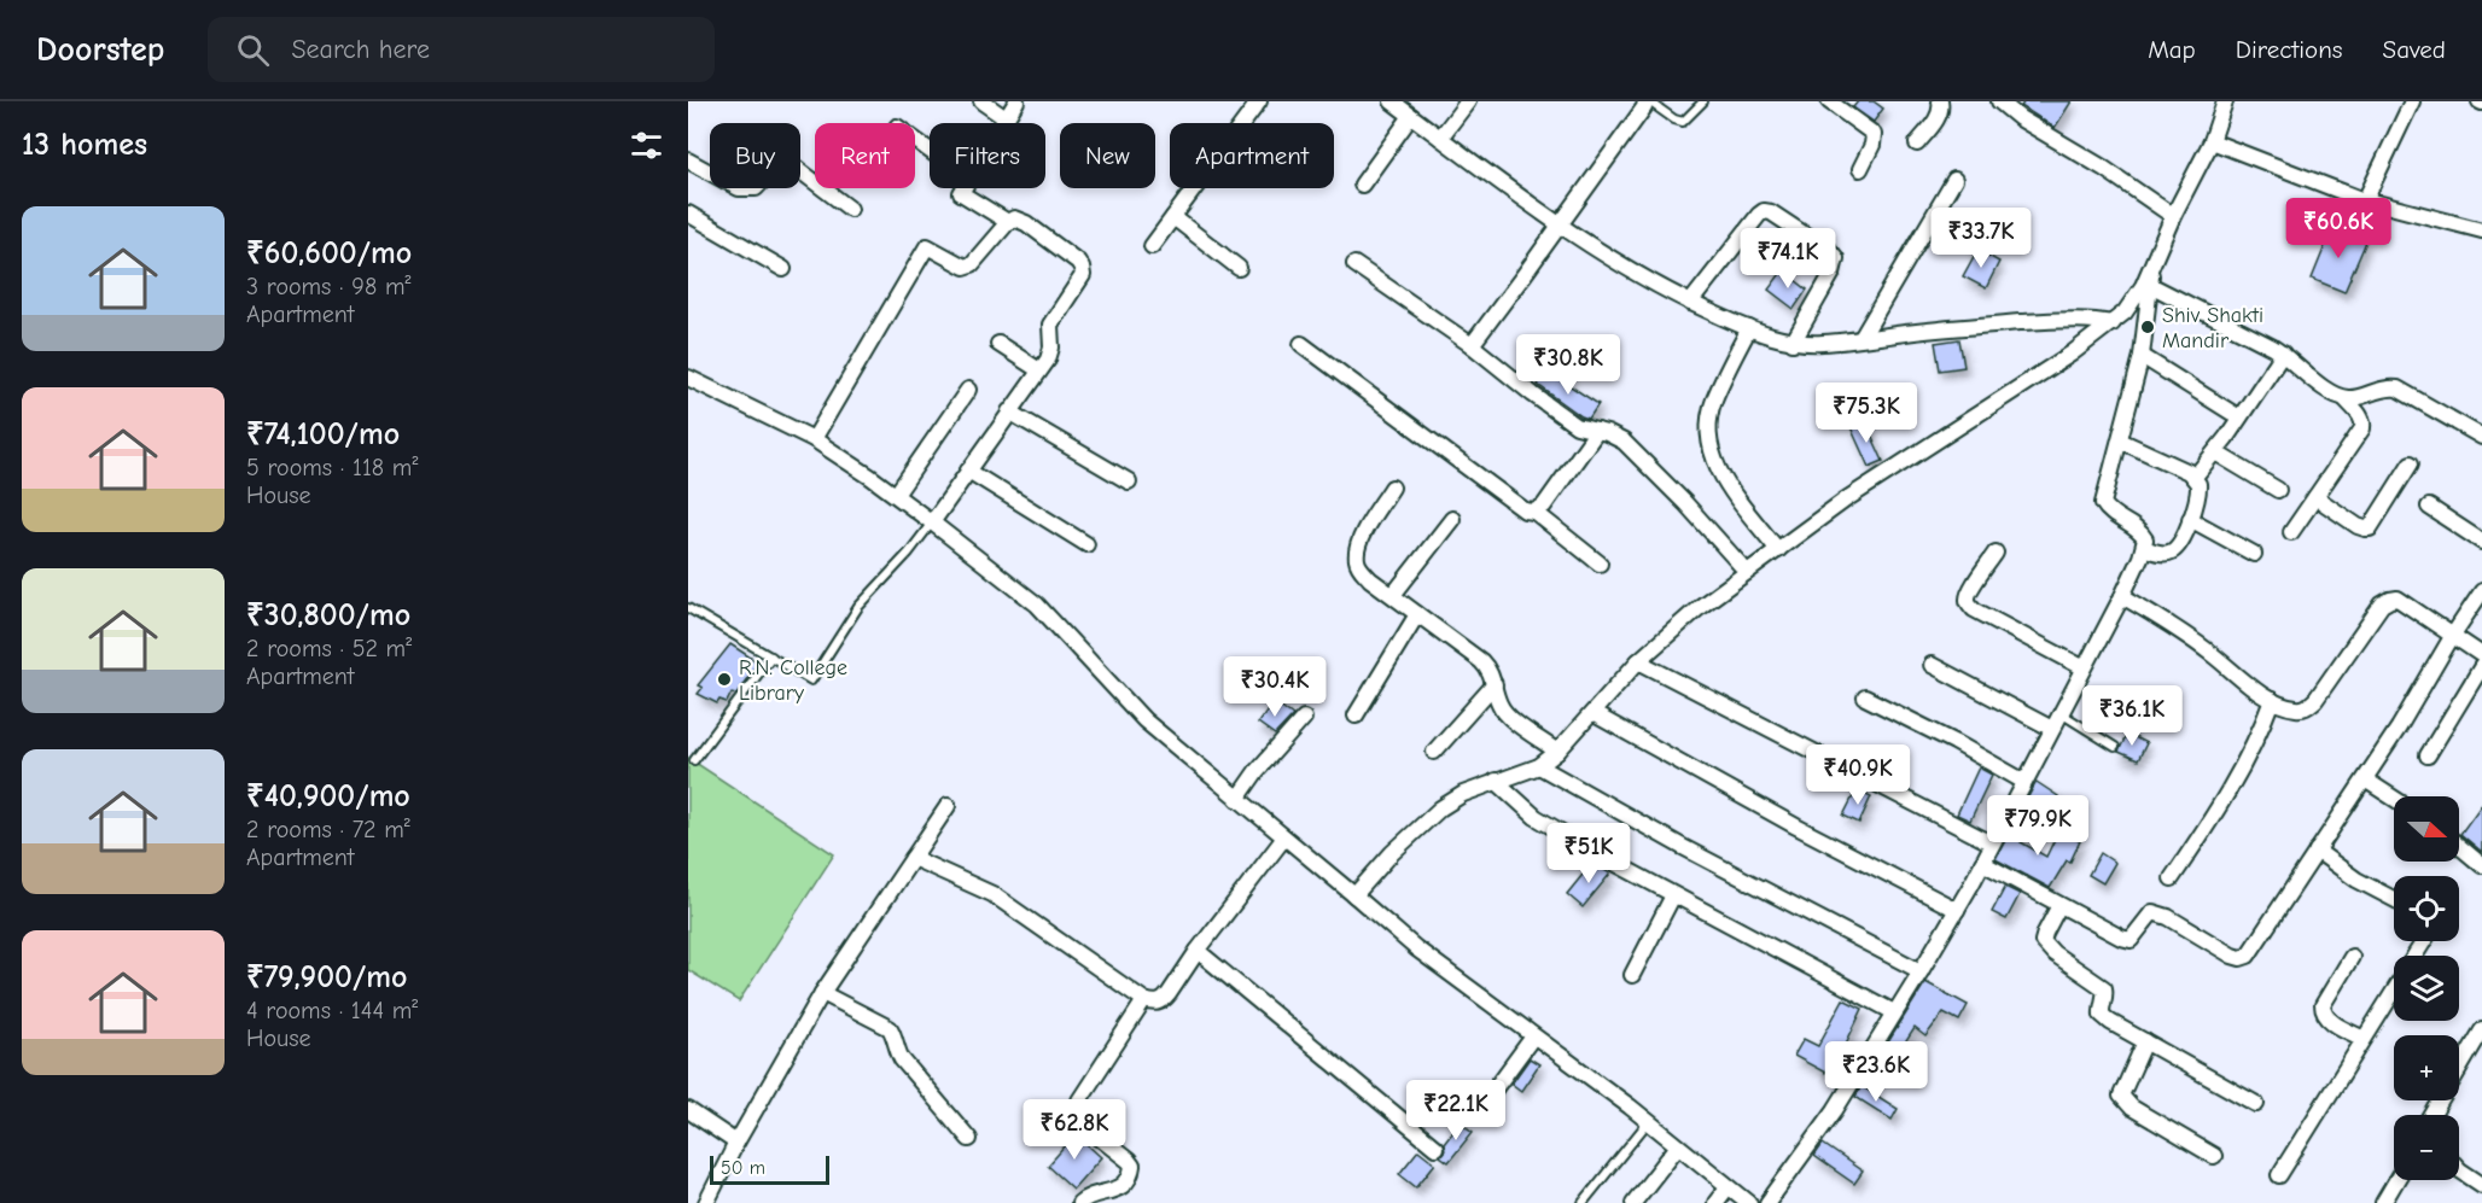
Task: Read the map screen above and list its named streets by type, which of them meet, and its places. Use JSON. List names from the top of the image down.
{
  "places": ["Shiv Shakti Mandir", "R.N. College Library"],
  "scale_bar": "50 m",
  "north": "right",
  "page": {
    "header": "Doorstep",
    "search": "Search here",
    "nav": ["Map", "Directions", "Saved"],
    "heading": "13 homes",
    "chip": [
      "Buy",
      "Rent",
      "Filters",
      "New",
      "Apartment"
    ],
    "list": [
      {
        "name": "₹60,600/mo",
        "note": "3 rooms · 98 m² · Apartment"
      },
      {
        "name": "₹74,100/mo",
        "note": "5 rooms · 118 m² · House"
      },
      {
        "name": "₹30,800/mo",
        "note": "2 rooms · 52 m² · Apartment"
      },
      {
        "name": "₹40,900/mo",
        "note": "2 rooms · 72 m² · Apartment"
      },
      {
        "name": "₹79,900/mo",
        "note": "4 rooms · 144 m² · House"
      }
    ],
    "price": [
      "₹60.6K",
      "₹33.7K",
      "₹74.1K",
      "₹30.8K",
      "₹75.3K",
      "₹30.4K",
      "₹36.1K",
      "₹40.9K",
      "₹79.9K",
      "₹51K",
      "₹23.6K",
      "₹22.1K",
      "₹62.8K"
    ],
    "map_buttons": ["+", "−"],
    "scale": "50 m"
  }
}
